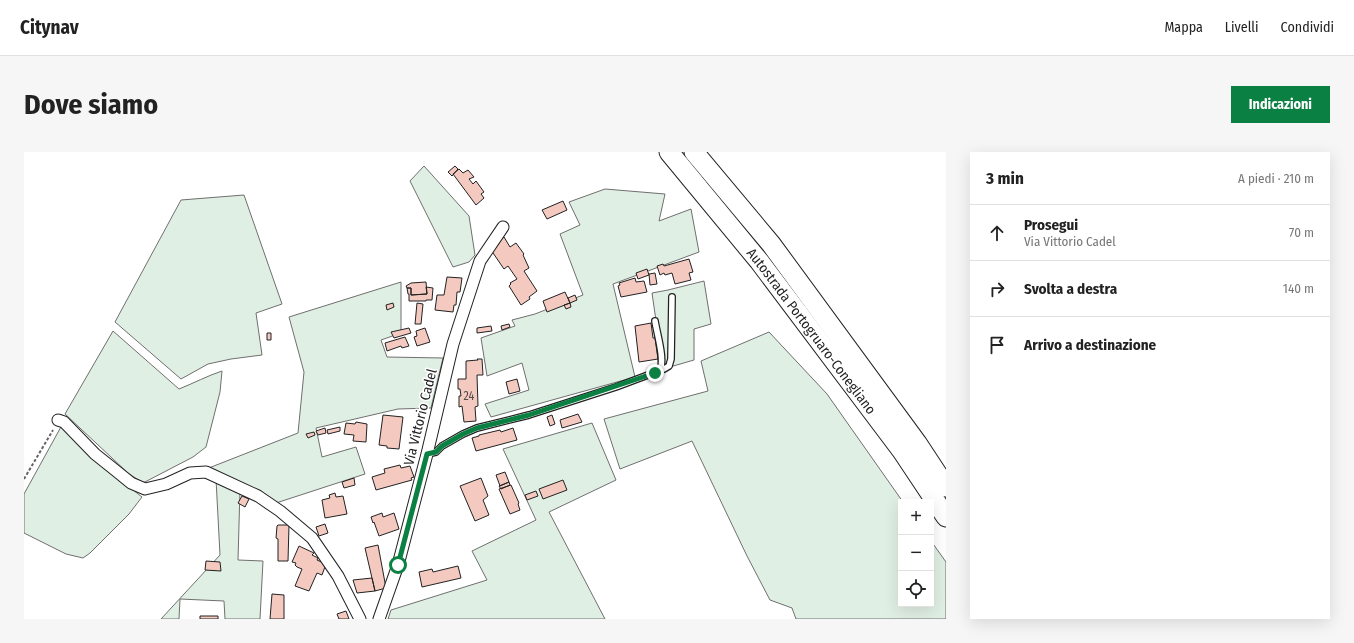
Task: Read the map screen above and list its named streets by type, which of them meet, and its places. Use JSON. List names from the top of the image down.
{
  "streets": {
    "highway": ["Autostrada Portogruaro-Conegliano"],
    "street": ["Via Vittorio Cadel"]
  },
  "house_numbers": ["24"],
  "page": {
    "header": "Citynav",
    "nav": ["Mappa", "Livelli", "Condividi"],
    "buttons": "Indicazioni",
    "title": "Dove siamo",
    "heading": ["3 min", "A piedi · 210 m"],
    "list": [
      ["Prosegui", "Via Vittorio Cadel", "70 m"],
      ["Svolta a destra", "140 m"],
      "Arrivo a destinazione"
    ],
    "map_buttons": ["+", "−"]
  }
}
